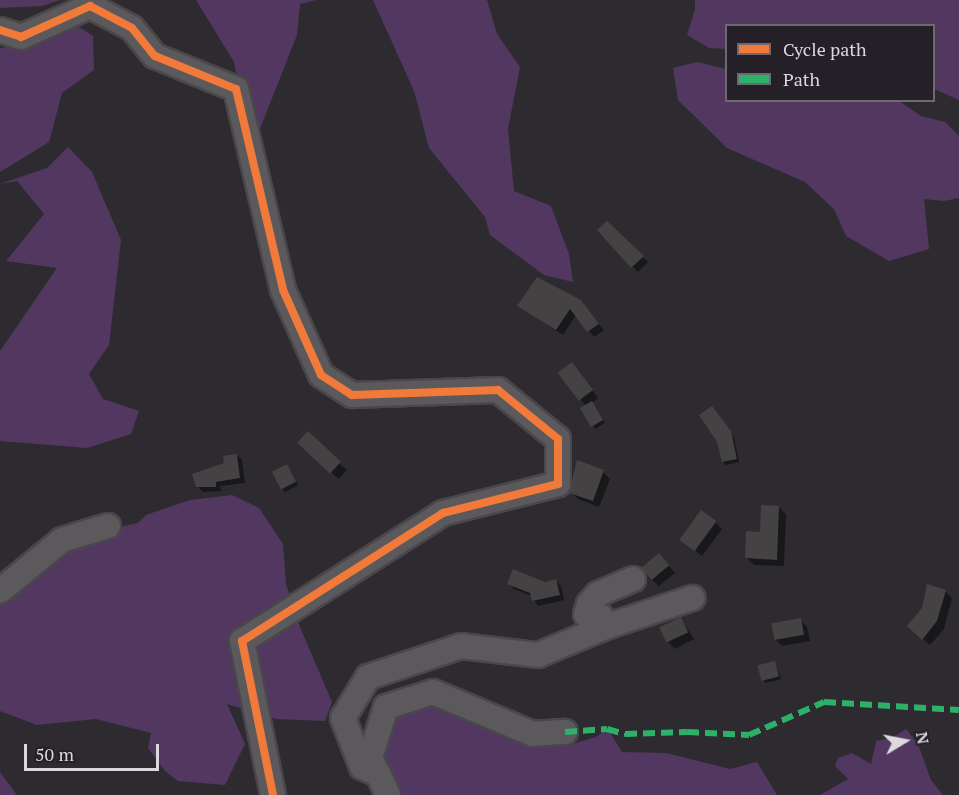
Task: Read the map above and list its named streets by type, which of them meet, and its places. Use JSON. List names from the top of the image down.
{
  "legend": ["Cycle path", "Path"],
  "scale_bar": "50 m",
  "north": "right"
}
